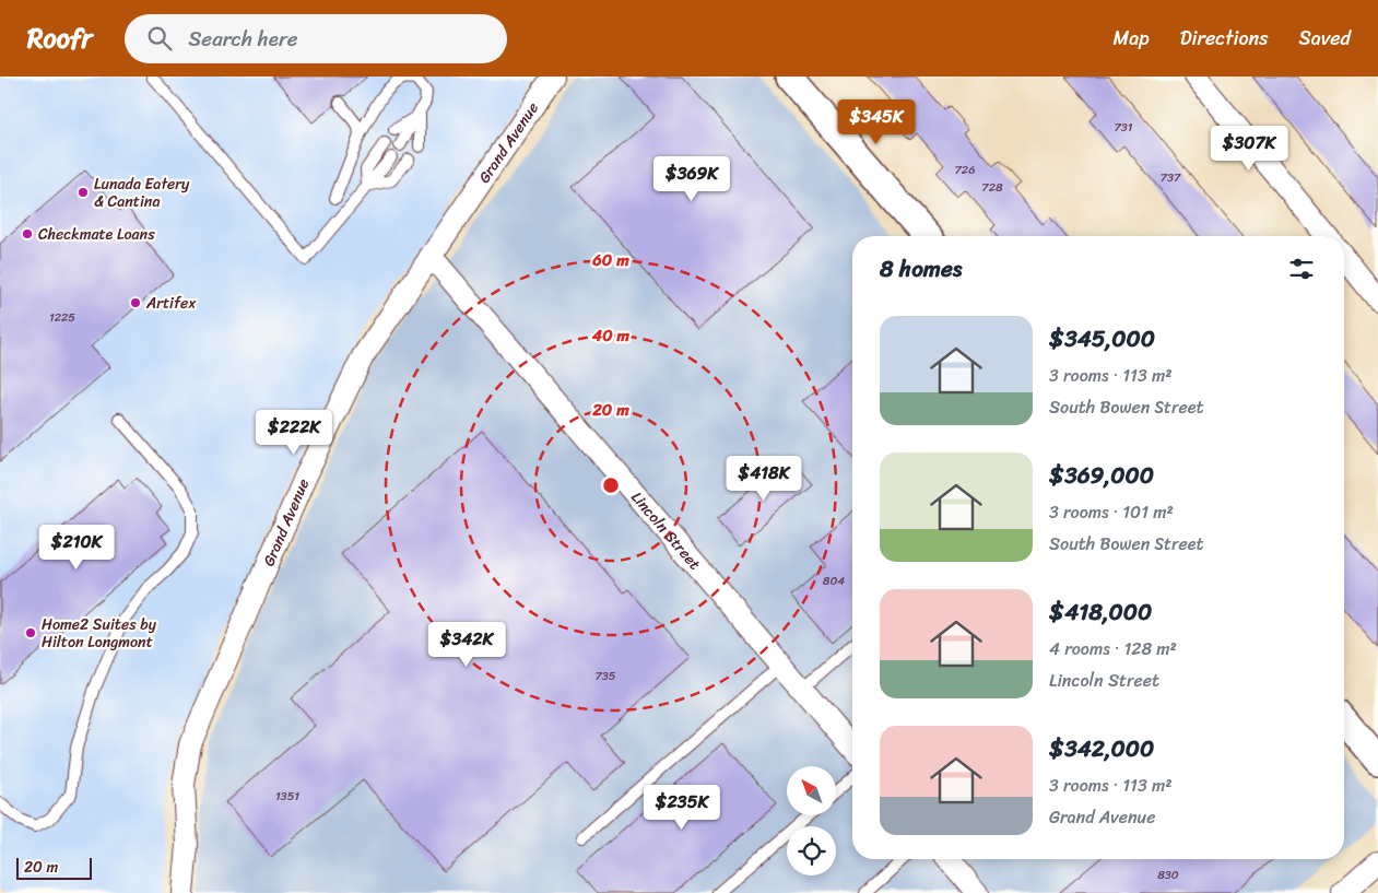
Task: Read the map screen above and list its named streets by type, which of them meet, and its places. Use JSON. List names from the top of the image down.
{
  "streets": {
    "street": ["Grand Avenue", "Lincoln Street"]
  },
  "crossings": [
    ["Grand Avenue", "Lincoln Street"]
  ],
  "places": [
    "Lunada Eatery & Cantina",
    "Checkmate Loans",
    "Artifex",
    "Home2 Suites by Hilton Longmont"
  ],
  "house_numbers": [
    "731",
    "726",
    "737",
    "728",
    "1225",
    "804",
    "735",
    "1351",
    "830"
  ],
  "scale_bar": "20 m",
  "north": "top left",
  "page": {
    "header": "Roofr",
    "search": "Search here",
    "nav": ["Map", "Directions", "Saved"],
    "price": [
      "$345K",
      "$307K",
      "$369K",
      "$222K",
      "$418K",
      "$210K",
      "$342K",
      "$235K"
    ],
    "heading": "8 homes",
    "list": [
      {
        "name": "$345,000",
        "note": "3 rooms · 113 m² · South Bowen Street"
      },
      {
        "name": "$369,000",
        "note": "3 rooms · 101 m² · South Bowen Street"
      },
      {
        "name": "$418,000",
        "note": "4 rooms · 128 m² · Lincoln Street"
      },
      {
        "name": "$342,000",
        "note": "3 rooms · 113 m² · Grand Avenue"
      }
    ],
    "scale": "20 m"
  },
  "rings": ["60 m", "40 m", "20 m"]
}
